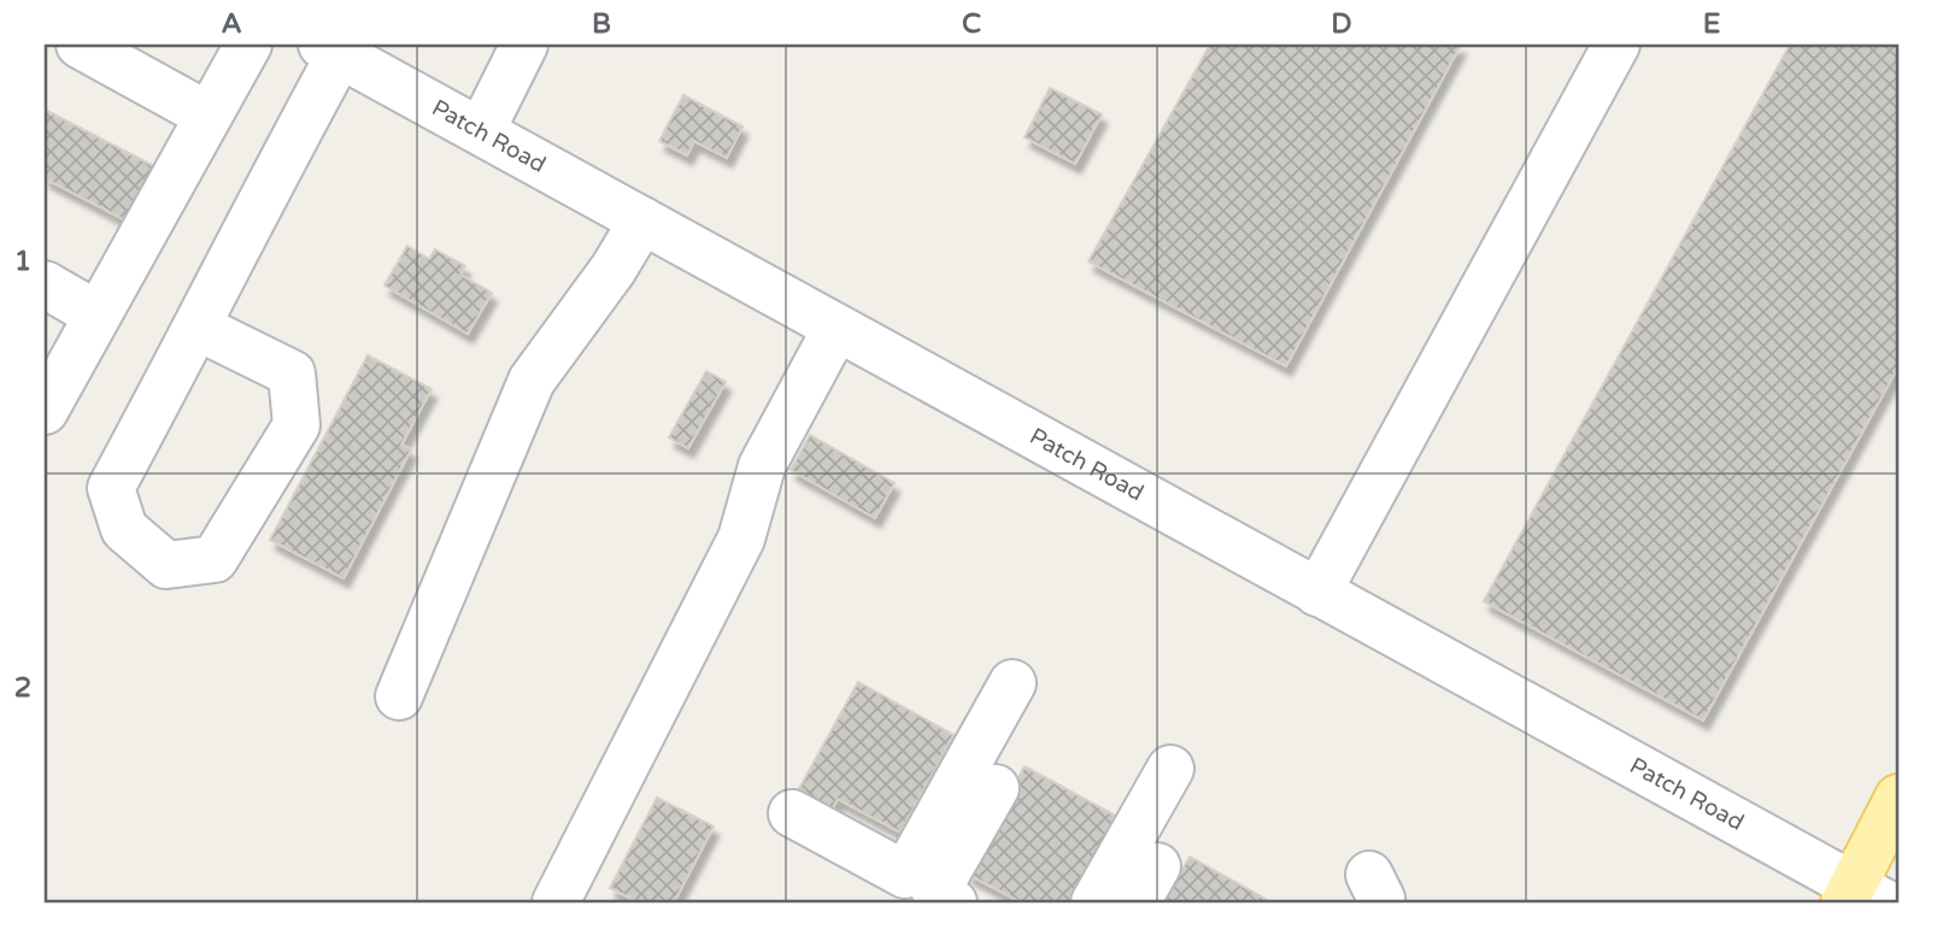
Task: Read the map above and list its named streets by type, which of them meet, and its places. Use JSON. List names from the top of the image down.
{
  "streets": {
    "street": ["Patch Road"]
  },
  "grid": {
    "columns": [
      "A",
      "B",
      "C",
      "D",
      "E"
    ],
    "rows": ["1", "2"]
  }
}
